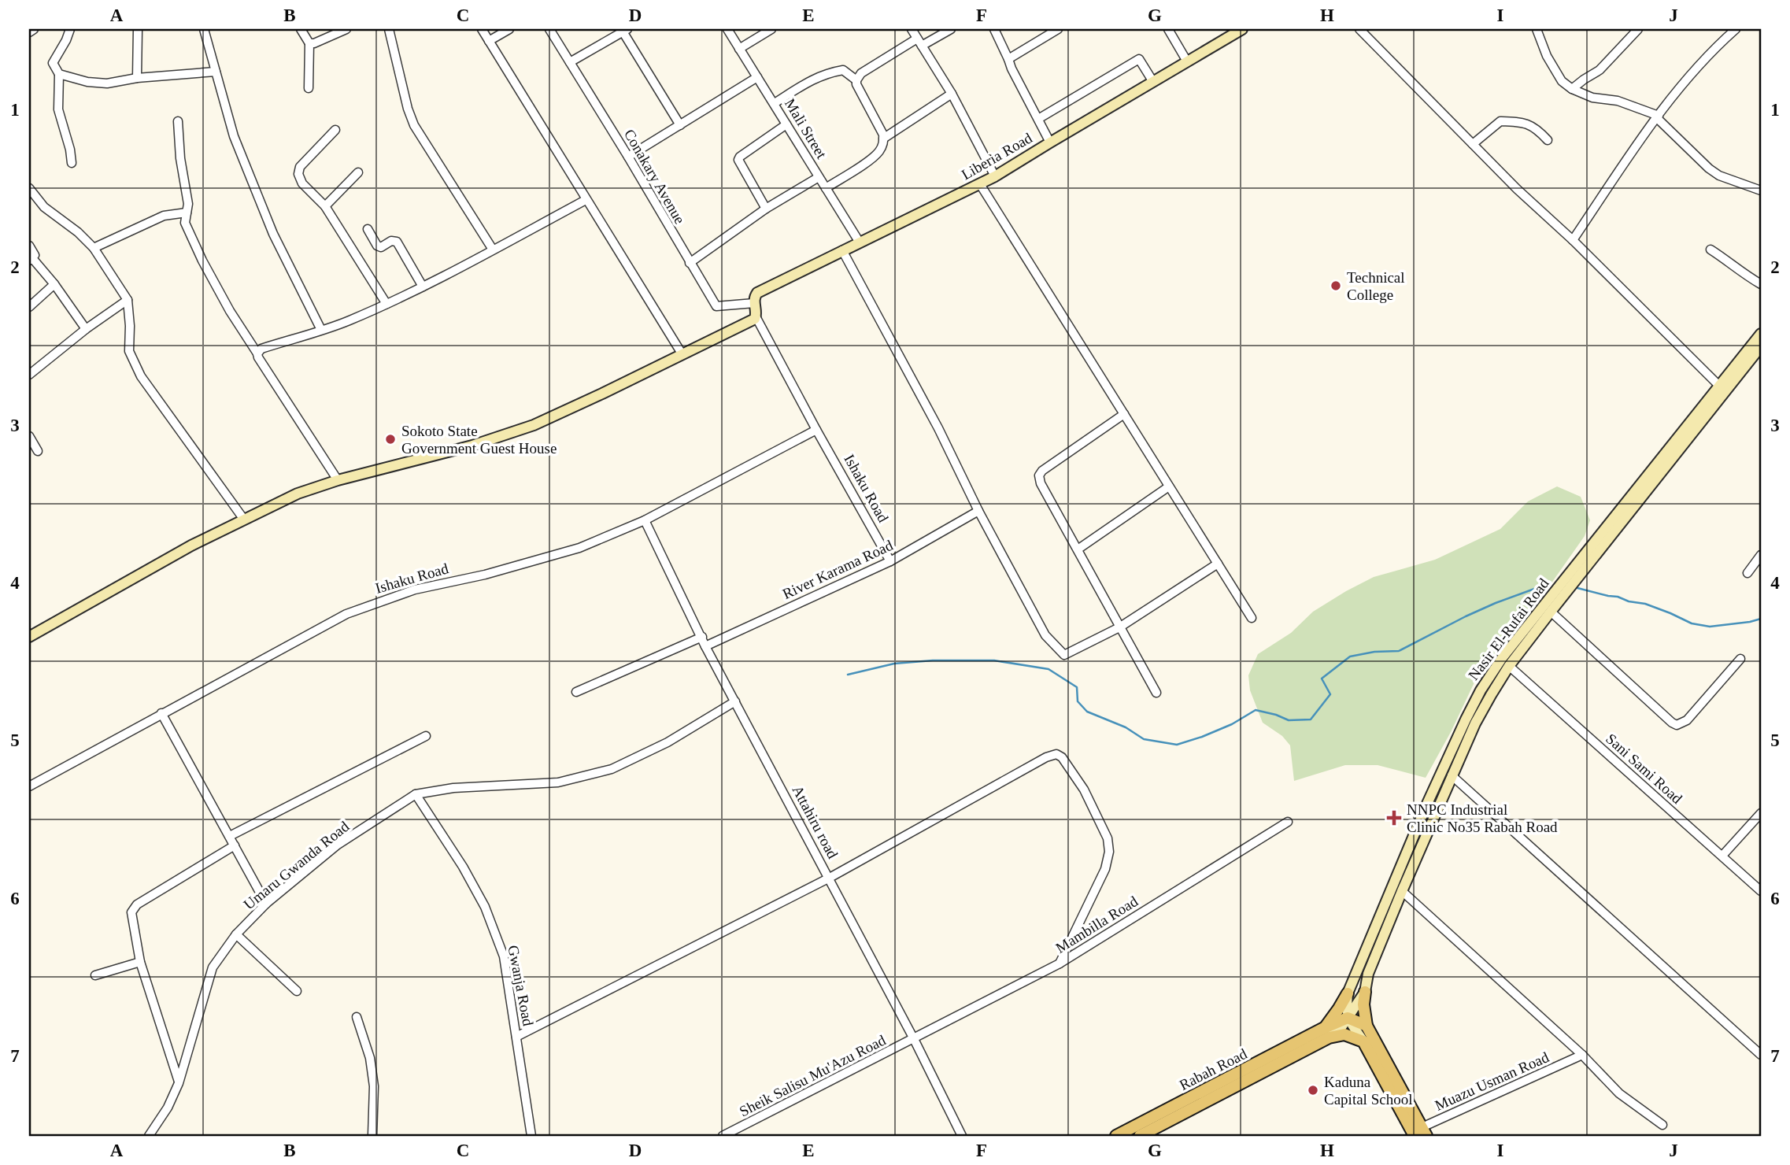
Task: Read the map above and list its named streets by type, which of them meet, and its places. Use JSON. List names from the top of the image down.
{
  "streets": {
    "main road": [
      "Liberia Road",
      "Ishaku Road",
      "Nasir El-Rufai Road",
      "Rabah Road"
    ],
    "street": [
      "Mali Street",
      "Conakary Avenue",
      "River Karama Road",
      "Sani Sami Road",
      "Attahiru road",
      "Umaru Gwanda Road",
      "Mambilla Road",
      "Gwanja Road",
      "Sheik Salisu Mu'Azu Road",
      "Muazu Usman Road"
    ]
  },
  "crossings": [
    ["Mali Street", "Liberia Road"],
    ["Liberia Road", "Conakary Avenue"],
    ["Liberia Road", "Ishaku Road"],
    ["Conakary Avenue", "Ishaku Road"],
    ["Ishaku Road", "River Karama Road"],
    ["Ishaku Road", "Attahiru road"],
    ["River Karama Road", "Attahiru road"],
    ["Nasir El-Rufai Road", "Sani Sami Road"],
    ["Nasir El-Rufai Road", "Rabah Road"],
    ["Attahiru road", "Umaru Gwanda Road"],
    ["Attahiru road", "Mambilla Road"],
    ["Attahiru road", "Sheik Salisu Mu'Azu Road"],
    ["Umaru Gwanda Road", "Gwanja Road"],
    ["Mambilla Road", "Sheik Salisu Mu'Azu Road"]
  ],
  "places": {
    "other": ["Technical College", "Sokoto State Government Guest House", "Kaduna Capital School"],
    "health": ["NNPC Industrial Clinic No35 Rabah Road"]
  },
  "grid": {
    "columns": [
      "A",
      "B",
      "C",
      "D",
      "E",
      "F",
      "G",
      "H",
      "I",
      "J"
    ],
    "rows": [
      "1",
      "2",
      "3",
      "4",
      "5",
      "6",
      "7"
    ]
  }
}
